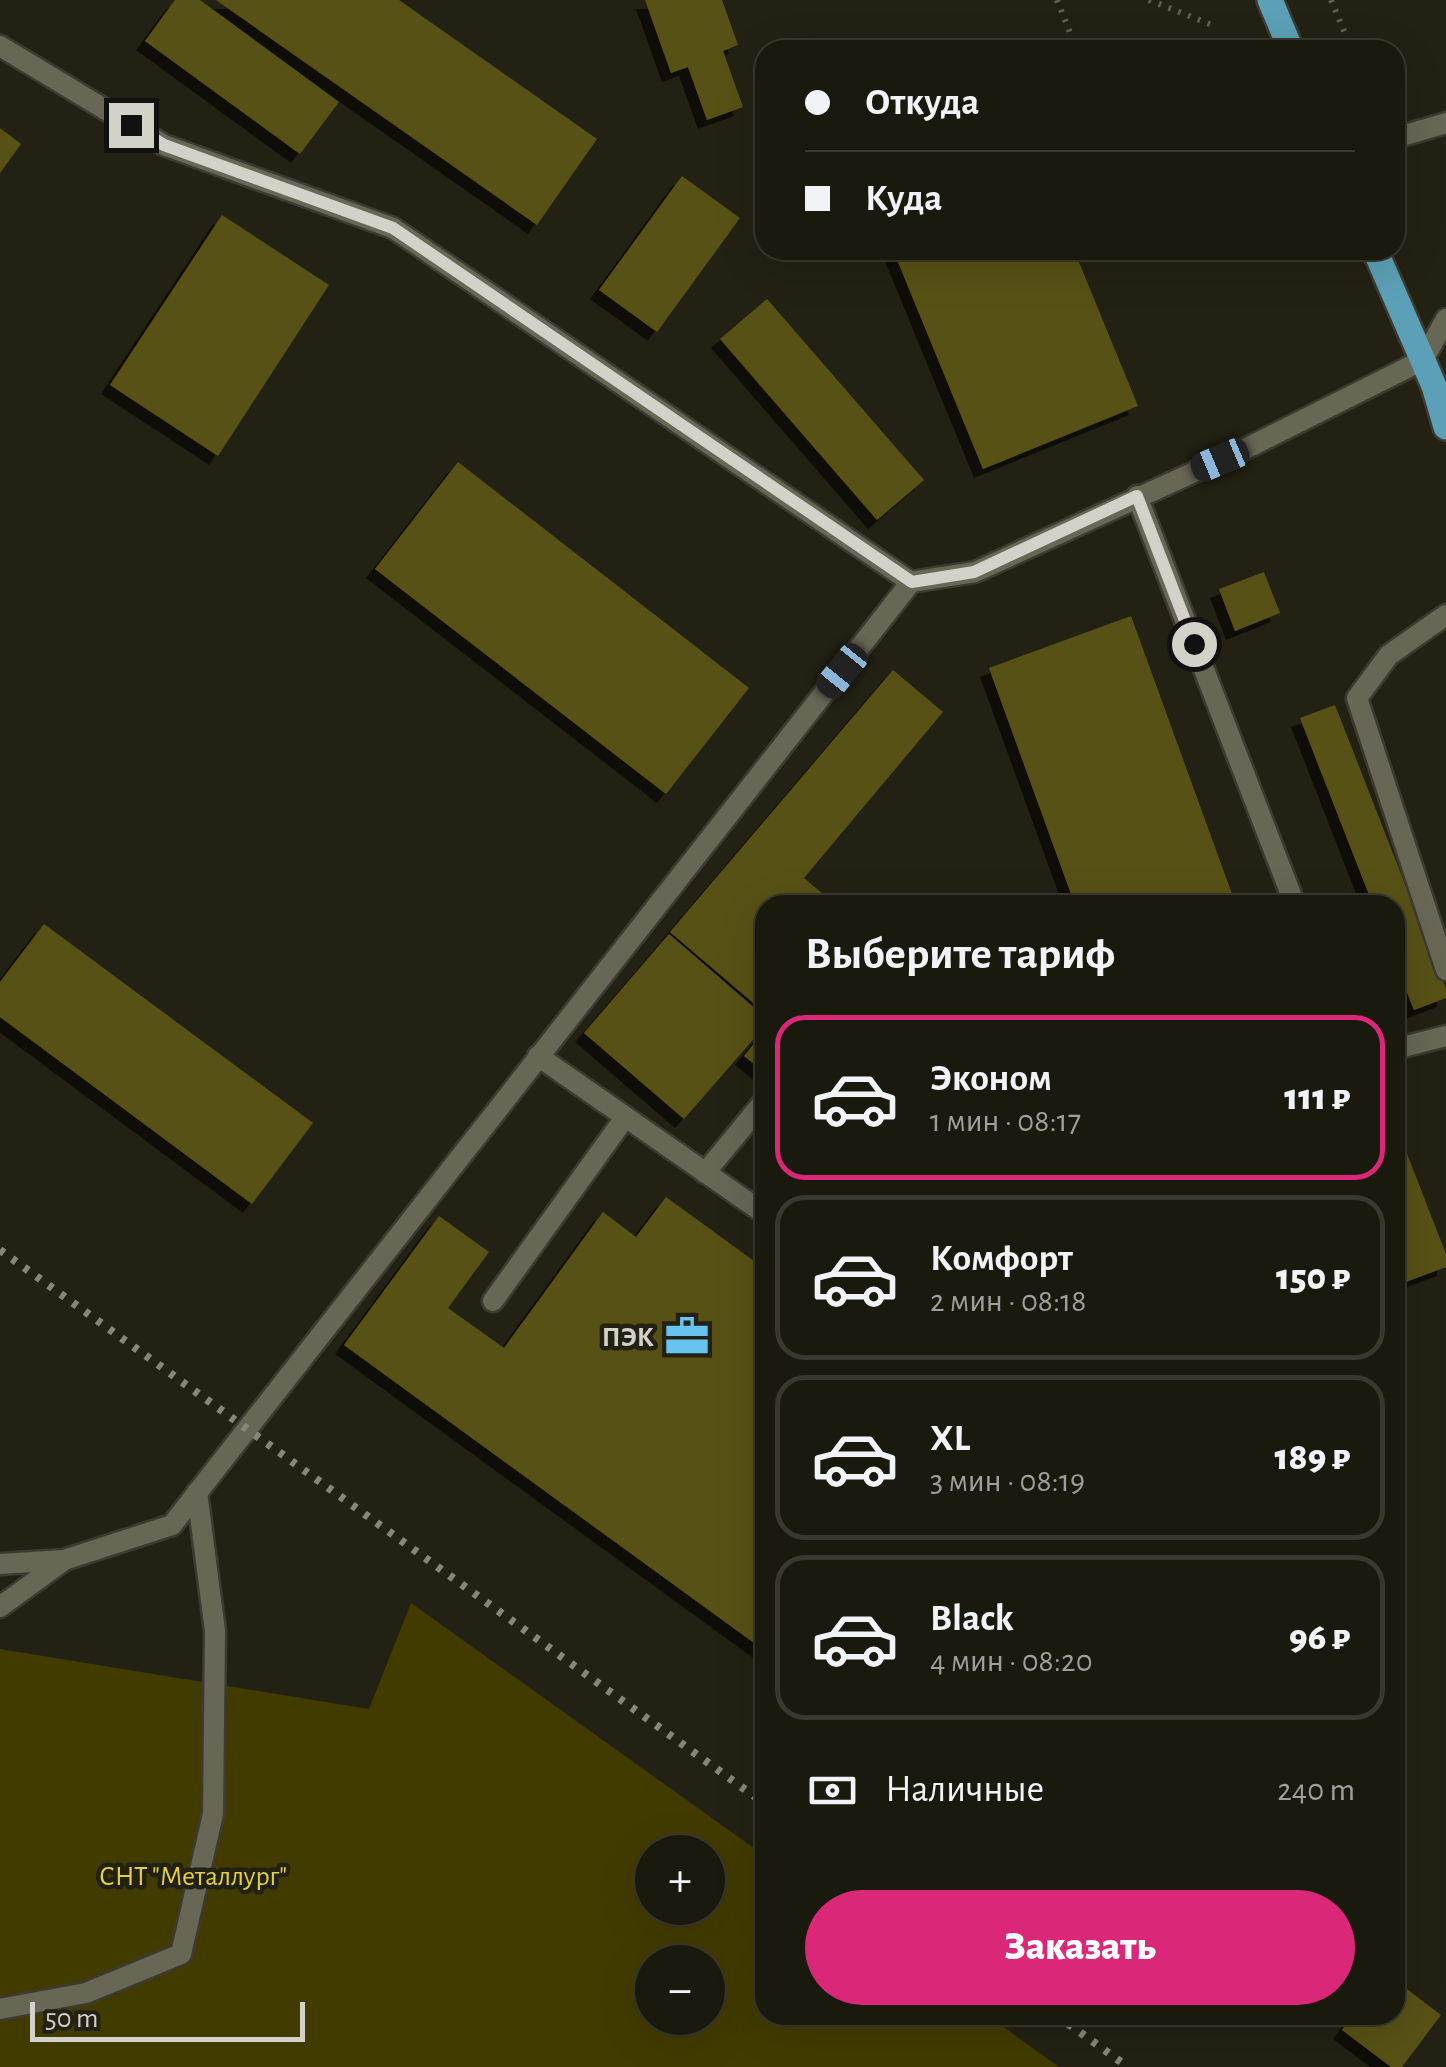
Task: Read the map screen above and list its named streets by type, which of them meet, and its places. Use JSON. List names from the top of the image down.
{
  "parks": ["СНТ \"Металлург\""],
  "places": {
    "office": ["ПЭК"]
  },
  "scale_bar": "50 m",
  "page": {
    "banner": ["Откуда", "Куда"],
    "heading": "Выберите тариф",
    "list": [
      {
        "name": "Эконом",
        "note": "1 мин · 08:17",
        "value": "111 ₽"
      },
      {
        "name": "Комфорт",
        "note": "2 мин · 08:18",
        "value": "150 ₽"
      },
      {
        "name": "XL",
        "note": "3 мин · 08:19",
        "value": "189 ₽"
      },
      {
        "name": "Black",
        "note": "4 мин · 08:20",
        "value": "96 ₽"
      }
    ],
    "pay": ["Наличные", "240 m"],
    "map_buttons": ["+", "−"],
    "buttons": "Заказать",
    "scale": "50 m"
  }
}
